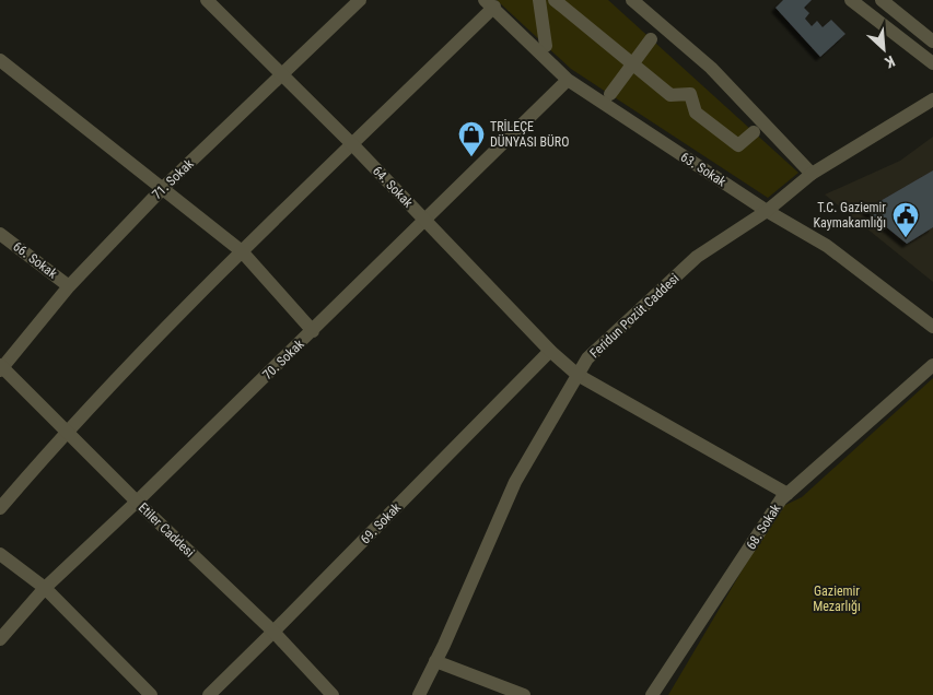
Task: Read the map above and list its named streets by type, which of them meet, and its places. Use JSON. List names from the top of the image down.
{
  "streets": {
    "street": [
      "63. Sokak",
      "71. Sokak",
      "64. Sokak",
      "66. Sokak",
      "Feridun Pozüt Caddesi",
      "70. Sokak",
      "69. Sokak",
      "68. Sokak",
      "Etiler Caddesi"
    ]
  },
  "crossings": [
    ["63. Sokak", "Feridun Pozüt Caddesi"],
    ["63. Sokak", "70. Sokak"],
    ["71. Sokak", "64. Sokak"],
    ["71. Sokak", "66. Sokak"],
    ["71. Sokak", "Etiler Caddesi"],
    ["64. Sokak", "Feridun Pozüt Caddesi"],
    ["64. Sokak", "70. Sokak"],
    ["64. Sokak", "69. Sokak"],
    ["64. Sokak", "68. Sokak"],
    ["70. Sokak", "Etiler Caddesi"],
    ["69. Sokak", "Etiler Caddesi"]
  ],
  "parks": ["Gaziemir Mezarlığı"],
  "places": {
    "shop": ["TRİLEÇE DÜNYASI BÜRO"],
    "public building": ["T.C. Gaziemir Kaymakamlığı"]
  },
  "north": "bottom right"
}
